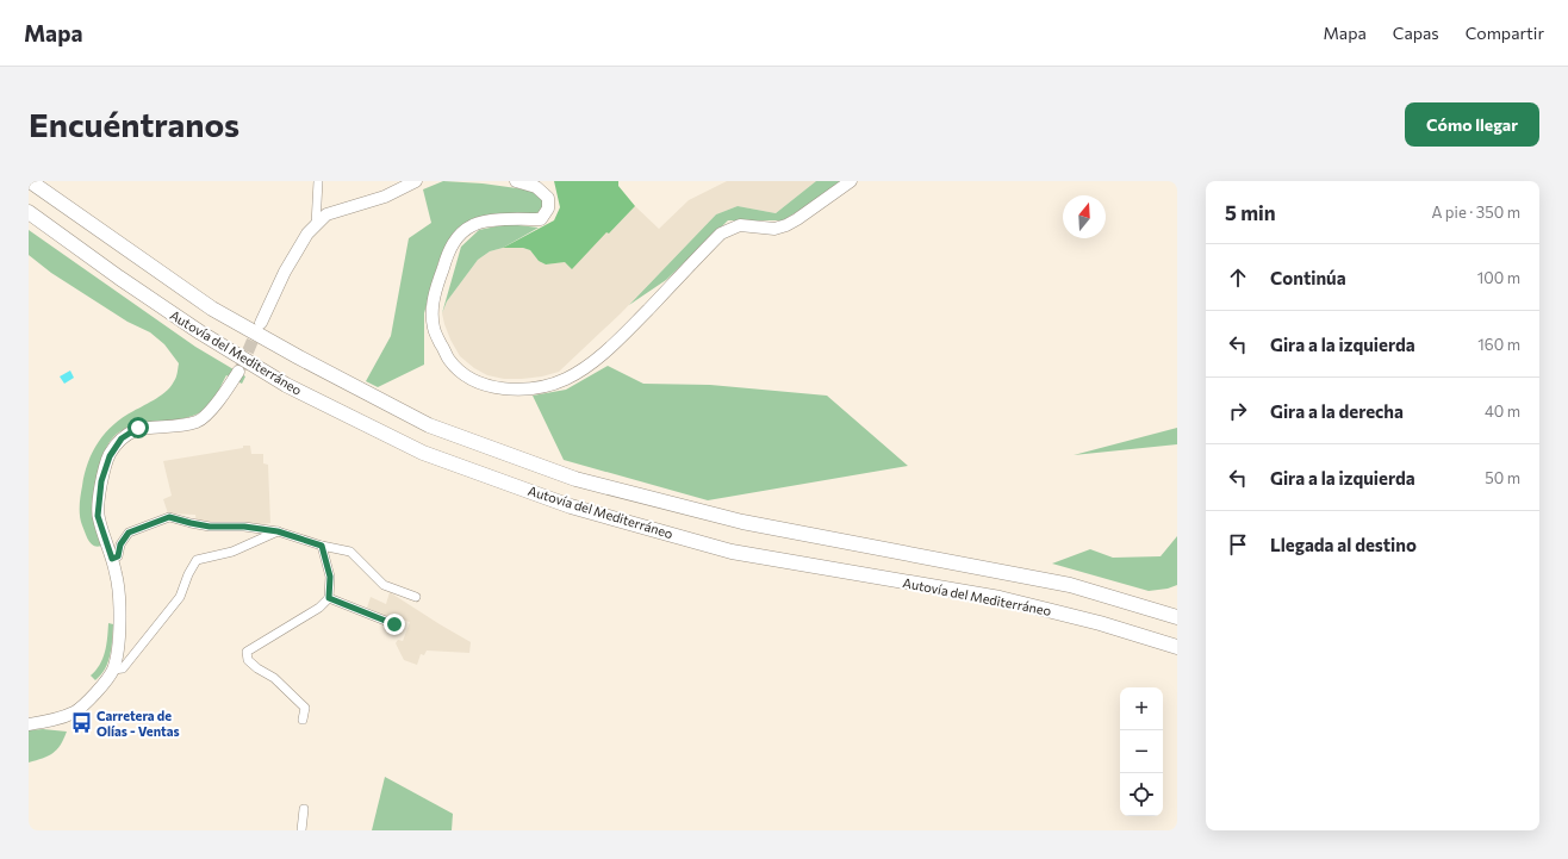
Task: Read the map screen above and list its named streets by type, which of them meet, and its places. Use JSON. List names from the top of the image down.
{
  "streets": {
    "highway": ["Autovía del Mediterráneo"]
  },
  "places": {
    "bus stop": ["Carretera de Olías - Ventas"]
  },
  "north": "top",
  "page": {
    "header": "Mapa",
    "nav": ["Mapa", "Capas", "Compartir"],
    "buttons": "Cómo llegar",
    "title": "Encuéntranos",
    "heading": ["5 min", "A pie · 350 m"],
    "list": [
      ["Continúa", "100 m"],
      ["Gira a la izquierda", "160 m"],
      ["Gira a la derecha", "40 m"],
      ["Gira a la izquierda", "50 m"],
      "Llegada al destino"
    ],
    "map_buttons": ["+", "−"]
  }
}
